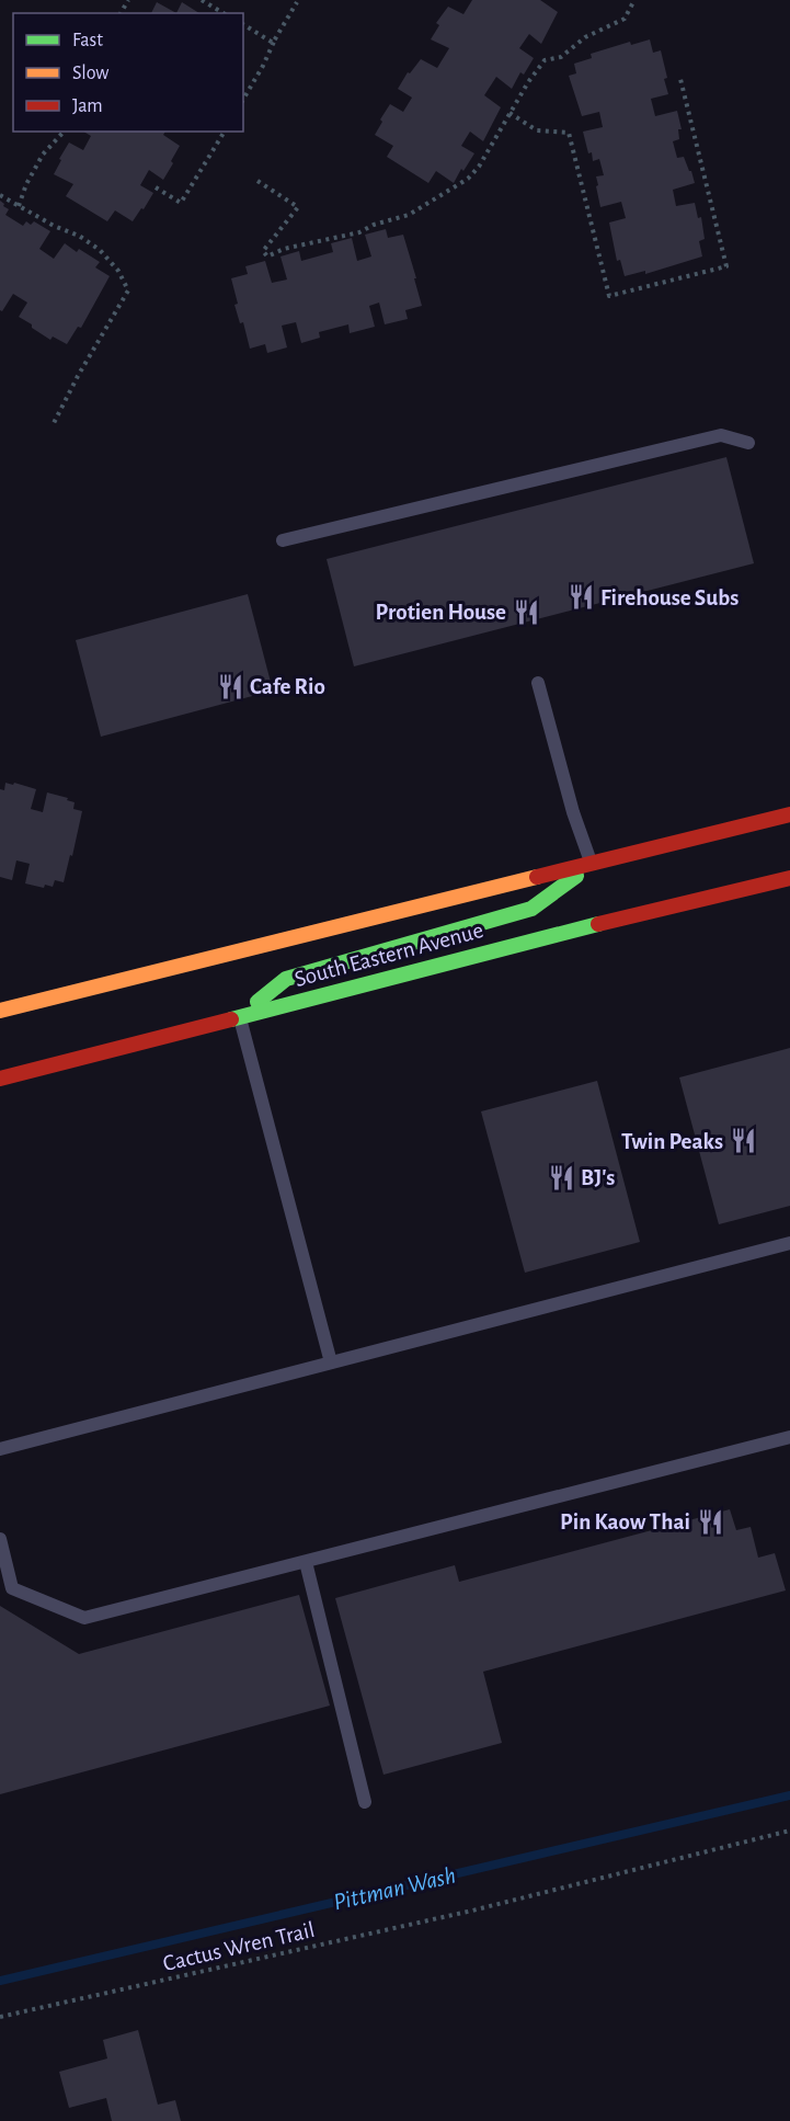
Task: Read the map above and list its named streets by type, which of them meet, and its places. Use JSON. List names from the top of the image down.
{
  "streets": {
    "main road": ["South Eastern Avenue"],
    "path": ["Cactus Wren Trail"]
  },
  "water": ["Pittman Wash"],
  "places": {
    "restaurant": [
      "Firehouse Subs",
      "Protien House",
      "Cafe Rio",
      "Twin Peaks",
      "BJ's",
      "Pin Kaow Thai"
    ]
  },
  "legend": ["Fast", "Slow", "Jam"]
}
